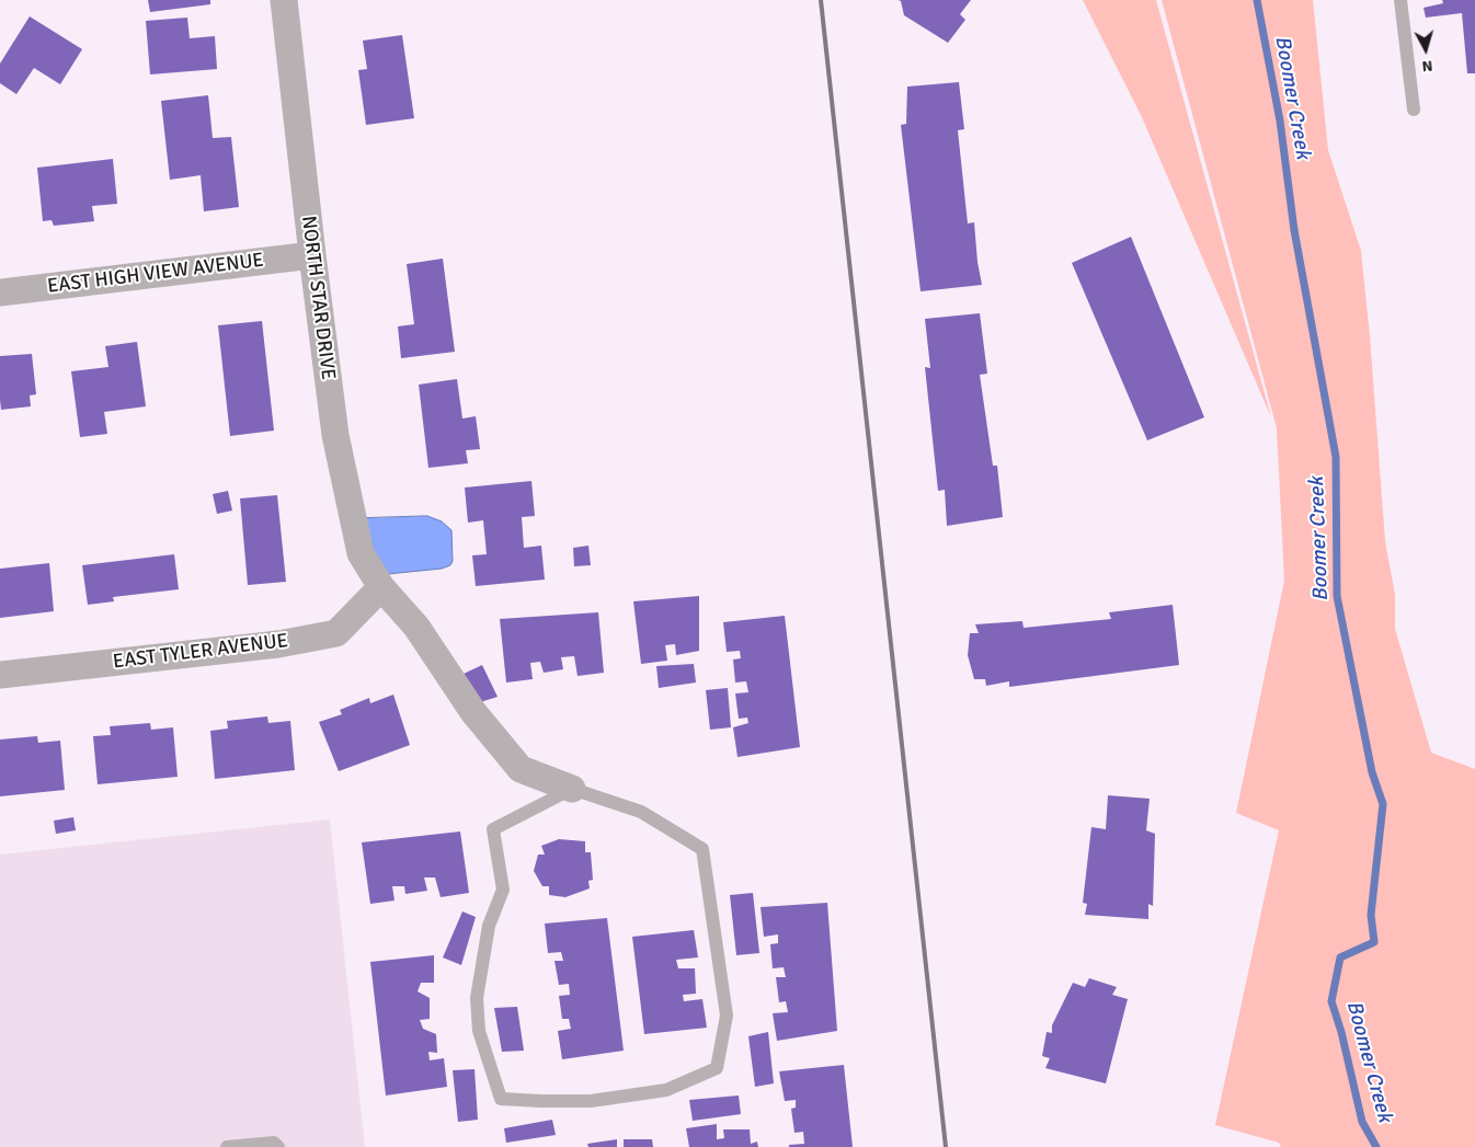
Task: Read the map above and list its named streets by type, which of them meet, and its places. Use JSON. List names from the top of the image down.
{
  "streets": {
    "street": ["EAST HIGH VIEW AVENUE", "NORTH STAR DRIVE", "EAST TYLER AVENUE"]
  },
  "crossings": [
    ["EAST HIGH VIEW AVENUE", "NORTH STAR DRIVE"],
    ["NORTH STAR DRIVE", "EAST TYLER AVENUE"]
  ],
  "water": ["Boomer Creek"],
  "north": "bottom"
}
